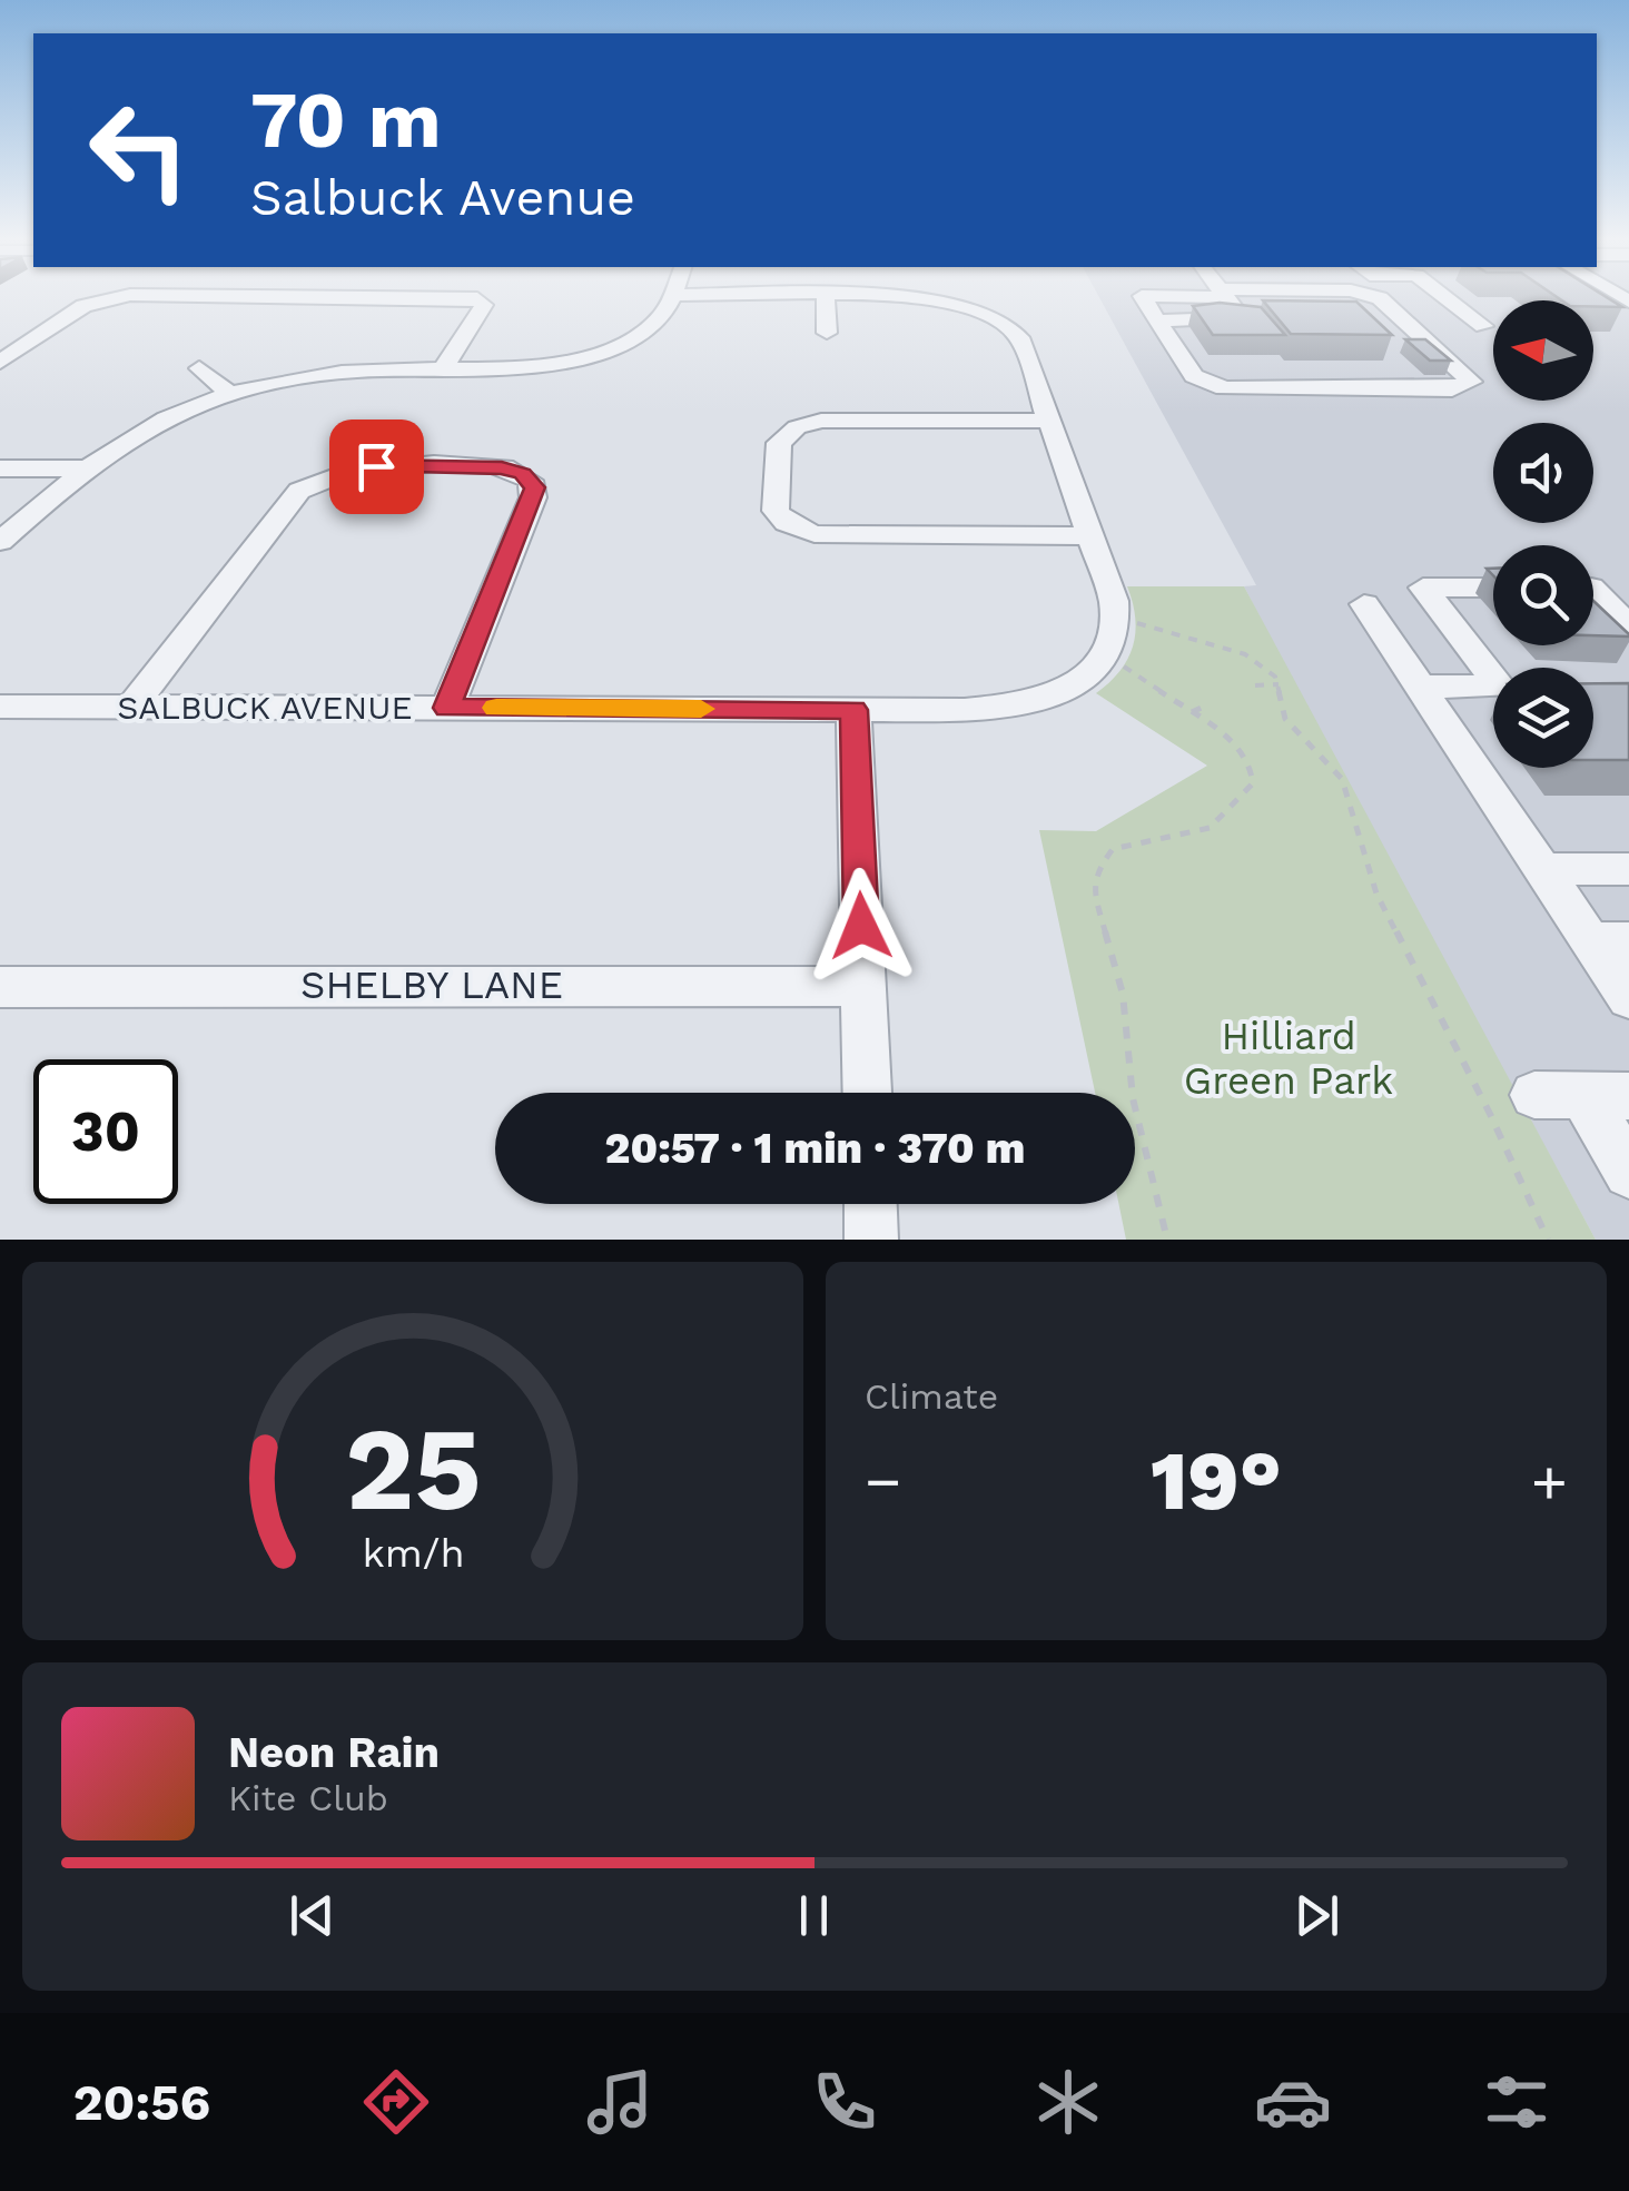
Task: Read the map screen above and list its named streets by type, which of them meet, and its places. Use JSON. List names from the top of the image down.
{
  "streets": {
    "street": ["SALBUCK AVENUE", "SHELBY LANE"]
  },
  "parks": ["Hilliard Green Park"],
  "north": "left",
  "page": {
    "turn": ["70 m", "Salbuck Avenue"],
    "limit": "30",
    "trip": "20:57 · 1 min · 370 m",
    "tile": "Climate",
    "heat": ["−", "19°", "+"],
    "song": ["Neon Rain", "Kite Club"],
    "tabs": "20:56",
    "gauge": ["25", "km/h"]
  }
}
